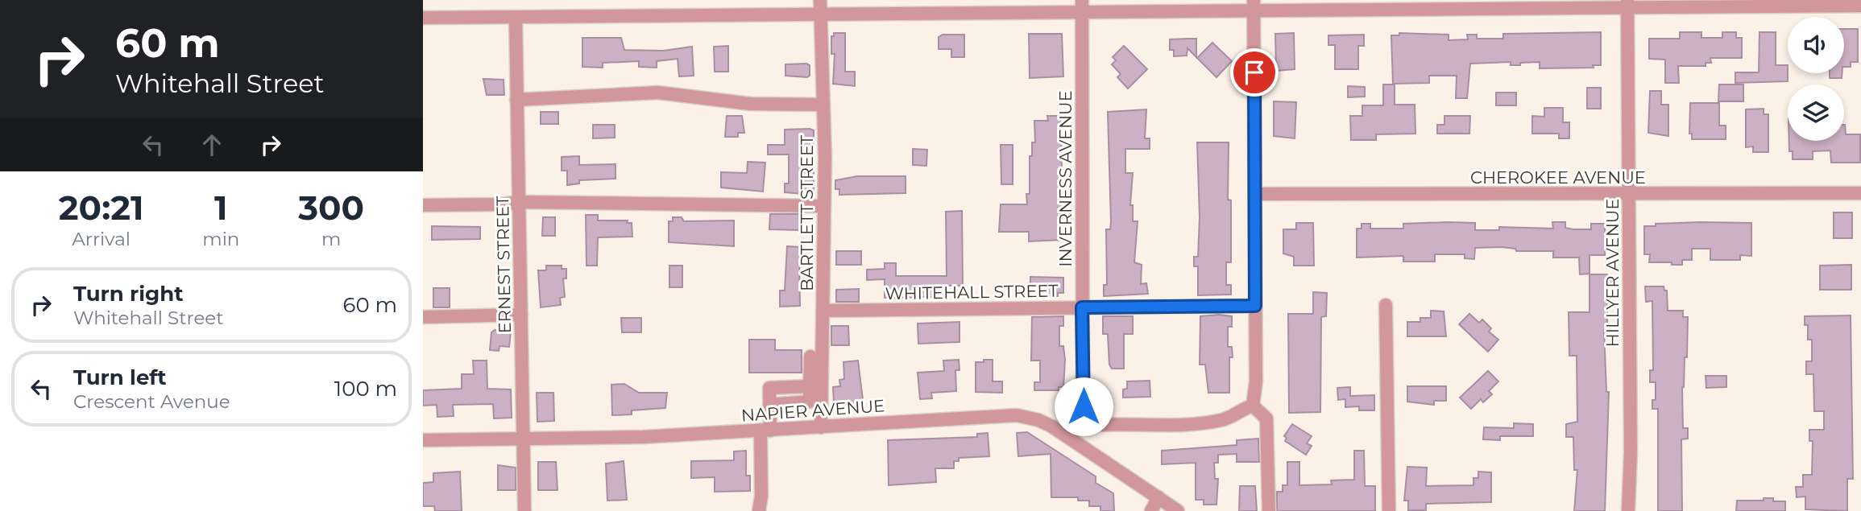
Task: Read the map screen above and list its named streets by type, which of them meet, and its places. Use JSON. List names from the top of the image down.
{
  "streets": {
    "street": [
      "CHEROKEE AVENUE",
      "INVERNESS AVENUE",
      "BARTLETT STREET",
      "ERNEST STREET",
      "HILLYER AVENUE",
      "WHITEHALL STREET",
      "NAPIER AVENUE"
    ]
  },
  "crossings": [
    ["CHEROKEE AVENUE", "HILLYER AVENUE"],
    ["INVERNESS AVENUE", "WHITEHALL STREET"],
    ["BARTLETT STREET", "WHITEHALL STREET"],
    ["BARTLETT STREET", "NAPIER AVENUE"],
    ["ERNEST STREET", "NAPIER AVENUE"]
  ],
  "page": {
    "turn": ["60 m", "Whitehall Street"],
    "eta": [
      "20:21",
      "Arrival",
      "1",
      "min",
      "300",
      "m"
    ],
    "list": [
      {
        "name": "Turn right",
        "note": "Whitehall Street",
        "value": "60 m"
      },
      {
        "name": "Turn left",
        "note": "Crescent Avenue",
        "value": "100 m"
      }
    ]
  }
}
